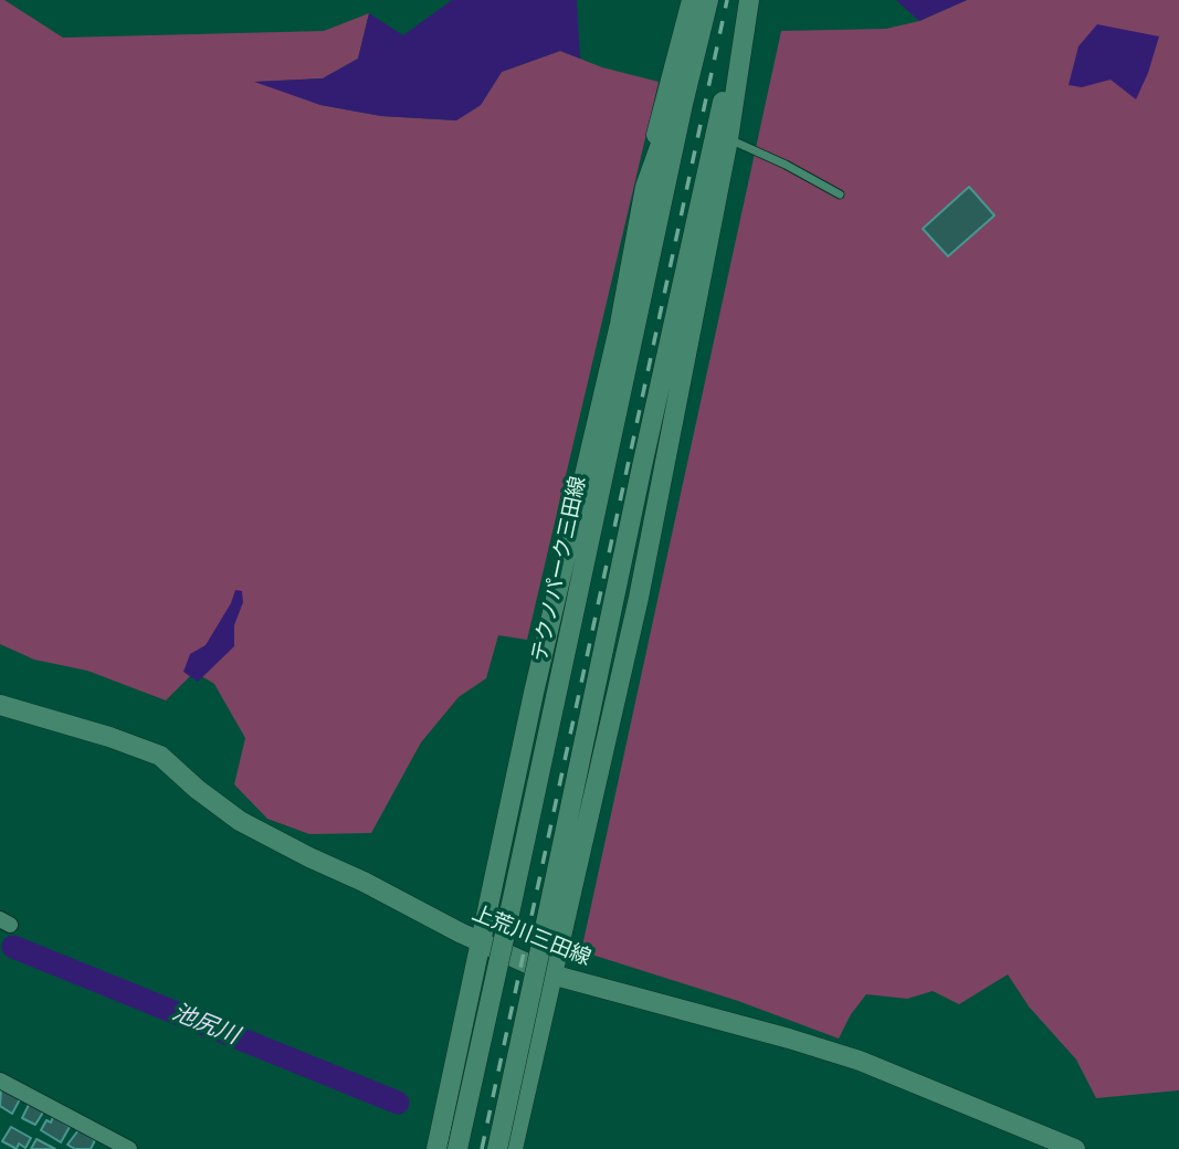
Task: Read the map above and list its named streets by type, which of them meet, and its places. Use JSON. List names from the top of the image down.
{
  "streets": {
    "main road": ["テクノパーク三田線", "上荒川三田線"]
  },
  "water": ["池尻川"]
}
